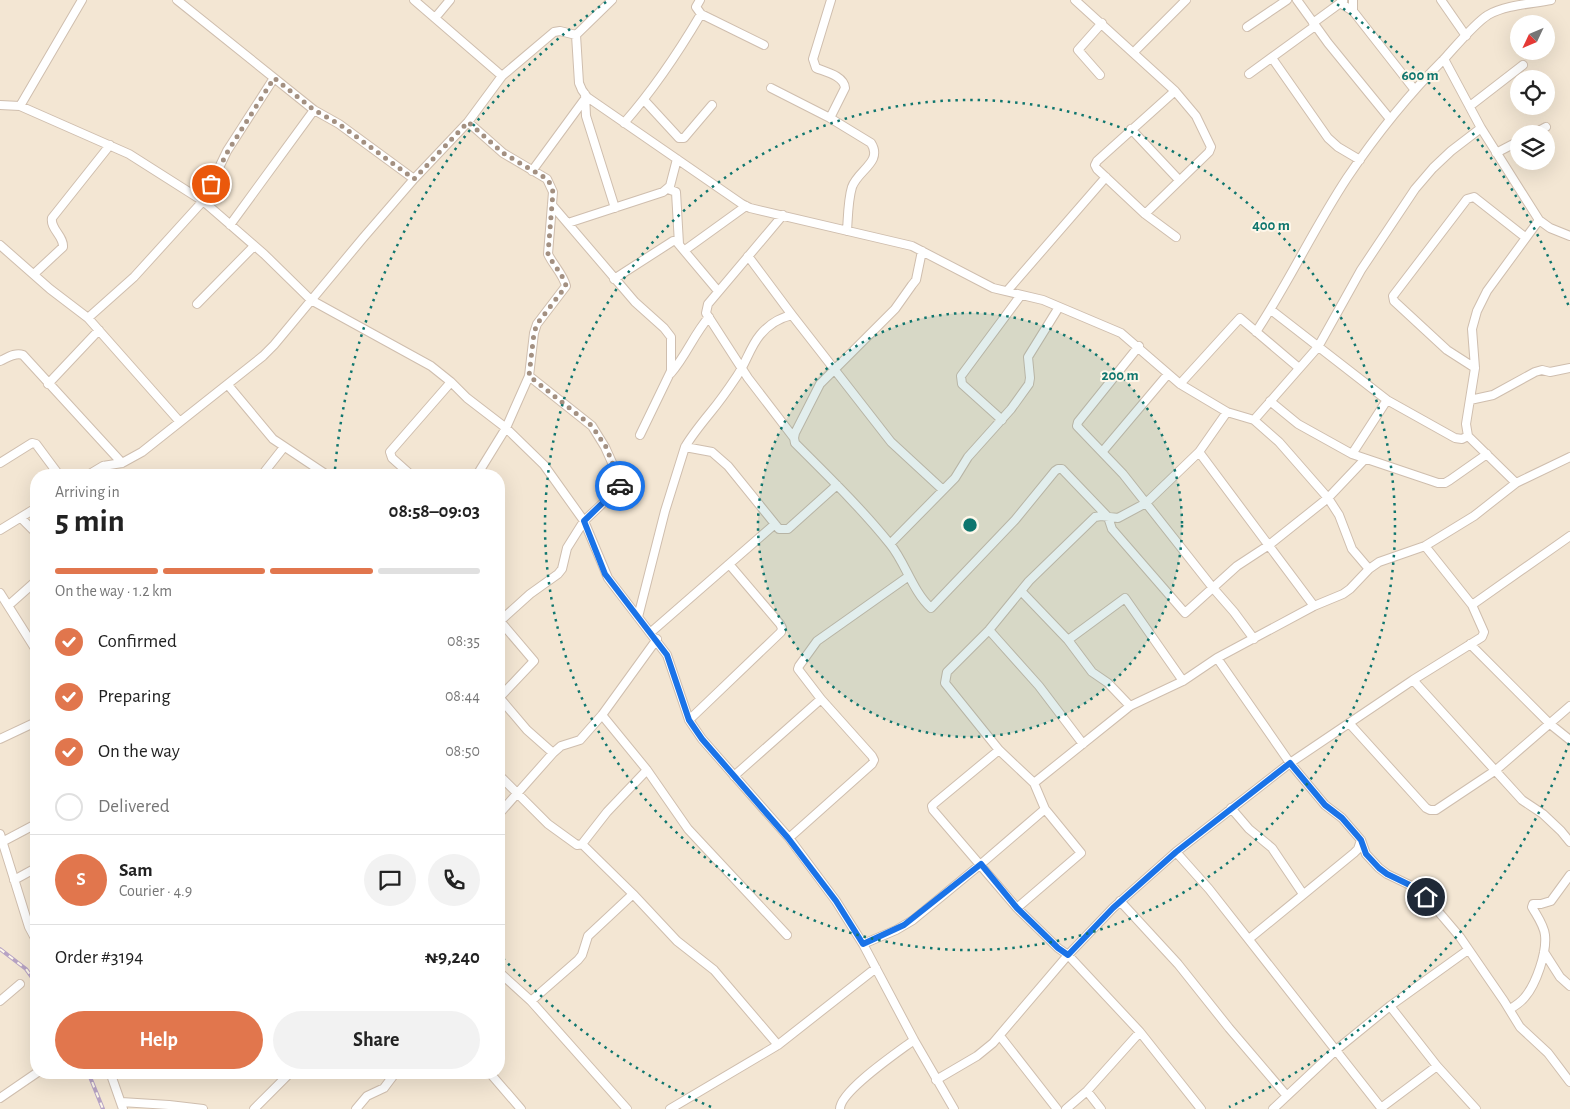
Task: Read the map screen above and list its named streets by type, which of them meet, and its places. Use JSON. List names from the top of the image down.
{
  "north": "bottom left",
  "page": {
    "heading": ["5 min", "Arriving in", "08:58–09:03"],
    "panel": [
      "Sam",
      "Courier · 4.9",
      "Order #3194",
      "₦9,240"
    ],
    "bar": "On the way · 1.2 km",
    "list": [
      ["Confirmed", "08:35"],
      ["Preparing", "08:44"],
      ["On the way", "08:50"],
      "Delivered"
    ],
    "round": "S",
    "buttons": ["Help", "Share"]
  },
  "rings": ["600 m", "400 m", "200 m"]
}
